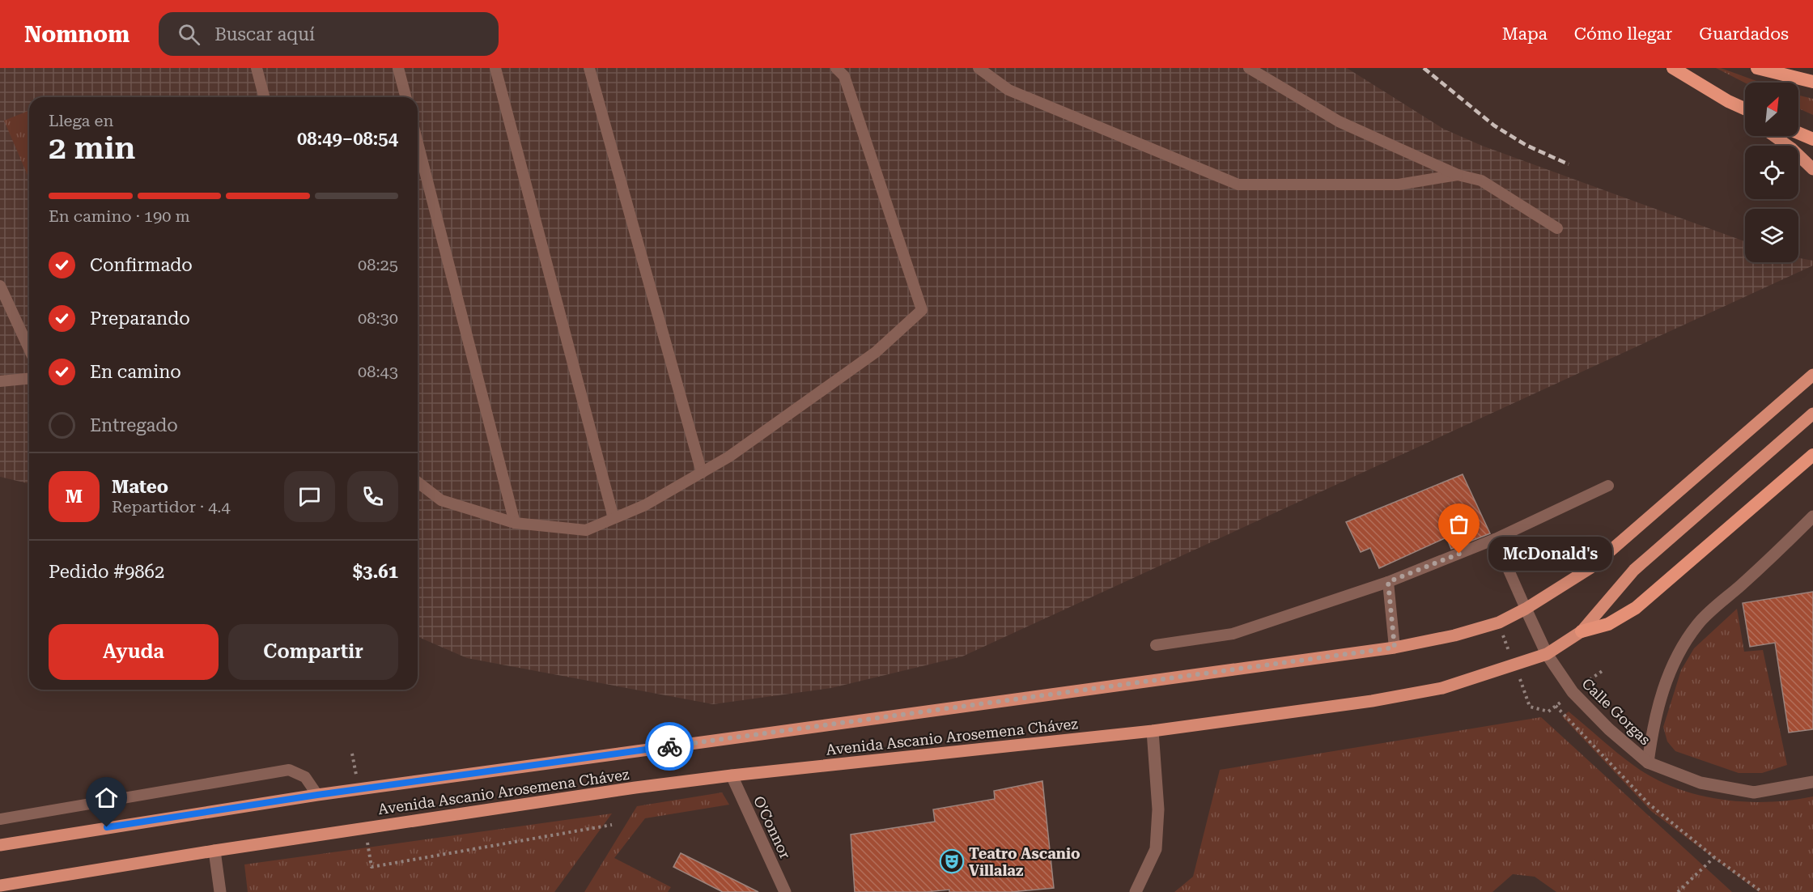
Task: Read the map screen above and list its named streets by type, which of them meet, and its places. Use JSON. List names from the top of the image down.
{
  "streets": {
    "main road": ["Avenida Ascanio Arosemena Chávez"],
    "street": ["Calle Gorgas", "O'Connor"]
  },
  "crossings": [
    ["Calle Gorgas", "Avenida Ascanio Arosemena Chávez"],
    ["Avenida Ascanio Arosemena Chávez", "O'Connor"]
  ],
  "places": {
    "other": ["McDonald's"],
    "theatre": ["Teatro Ascanio Villalaz"]
  },
  "north": "top right",
  "page": {
    "header": "Nomnom",
    "search": "Buscar aquí",
    "nav": ["Mapa", "Cómo llegar", "Guardados"],
    "heading": ["2 min", "Llega en", "08:49–08:54"],
    "panel": [
      "Mateo",
      "Repartidor · 4.4",
      "Pedido #9862",
      "$3.61"
    ],
    "bar": "En camino · 190 m",
    "list": [
      ["Confirmado", "08:25"],
      ["Preparando", "08:30"],
      ["En camino", "08:43"],
      "Entregado"
    ],
    "round": "M",
    "bubble": "McDonald's",
    "buttons": ["Ayuda", "Compartir"]
  }
}
